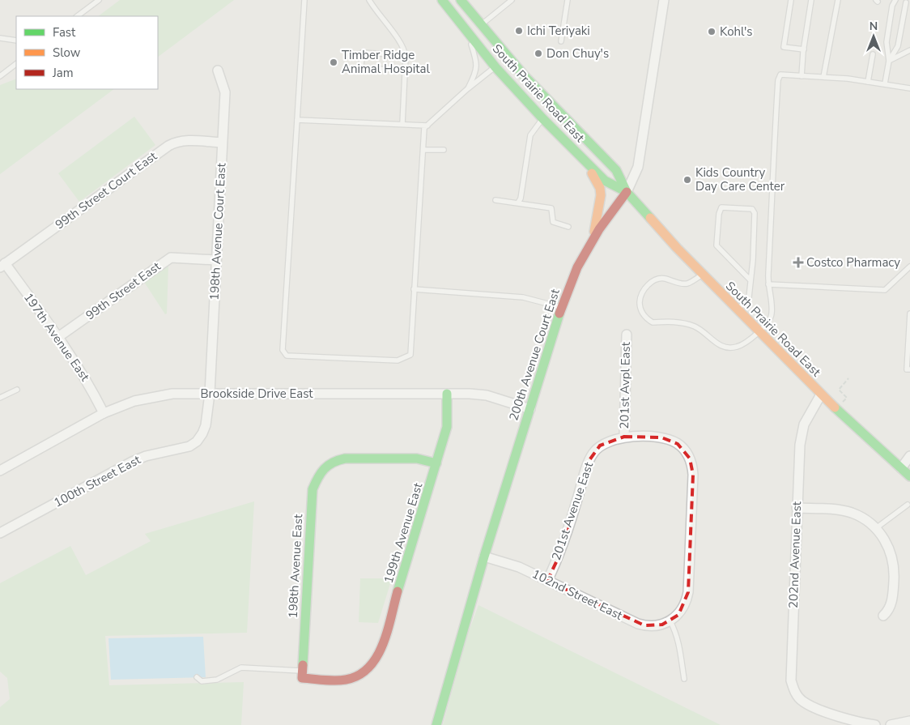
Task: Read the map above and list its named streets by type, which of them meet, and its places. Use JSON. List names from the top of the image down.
{
  "streets": {
    "main road": [
      "South Prairie Road East",
      "200th Avenue Court East",
      "199th Avenue East",
      "198th Avenue East"
    ],
    "street": [
      "99th Street Court East",
      "198th Avenue Court East",
      "99th Street East",
      "197th Avenue East",
      "201st Avpl East",
      "Brookside Drive East",
      "100th Street East",
      "201st Avenue East",
      "202nd Avenue East",
      "102nd Street East"
    ]
  },
  "crossings": [
    ["South Prairie Road East", "200th Avenue Court East"],
    ["South Prairie Road East", "202nd Avenue East"],
    ["99th Street Court East", "198th Avenue Court East"],
    ["99th Street Court East", "197th Avenue East"],
    ["198th Avenue Court East", "99th Street East"],
    ["198th Avenue Court East", "Brookside Drive East"],
    ["198th Avenue Court East", "100th Street East"],
    ["99th Street East", "197th Avenue East"],
    ["197th Avenue East", "Brookside Drive East"],
    ["200th Avenue Court East", "Brookside Drive East"],
    ["200th Avenue Court East", "102nd Street East"],
    ["201st Avpl East", "201st Avenue East"],
    ["Brookside Drive East", "100th Street East"],
    ["Brookside Drive East", "199th Avenue East"],
    ["201st Avenue East", "102nd Street East"],
    ["199th Avenue East", "198th Avenue East"]
  ],
  "places": {
    "other": [
      "Ichi Teriyaki",
      "Kohl's",
      "Don Chuy's",
      "Timber Ridge Animal Hospital",
      "Kids Country Day Care Center"
    ],
    "health": ["Costco Pharmacy"]
  },
  "legend": ["Fast", "Slow", "Jam"],
  "north": "top"
}
